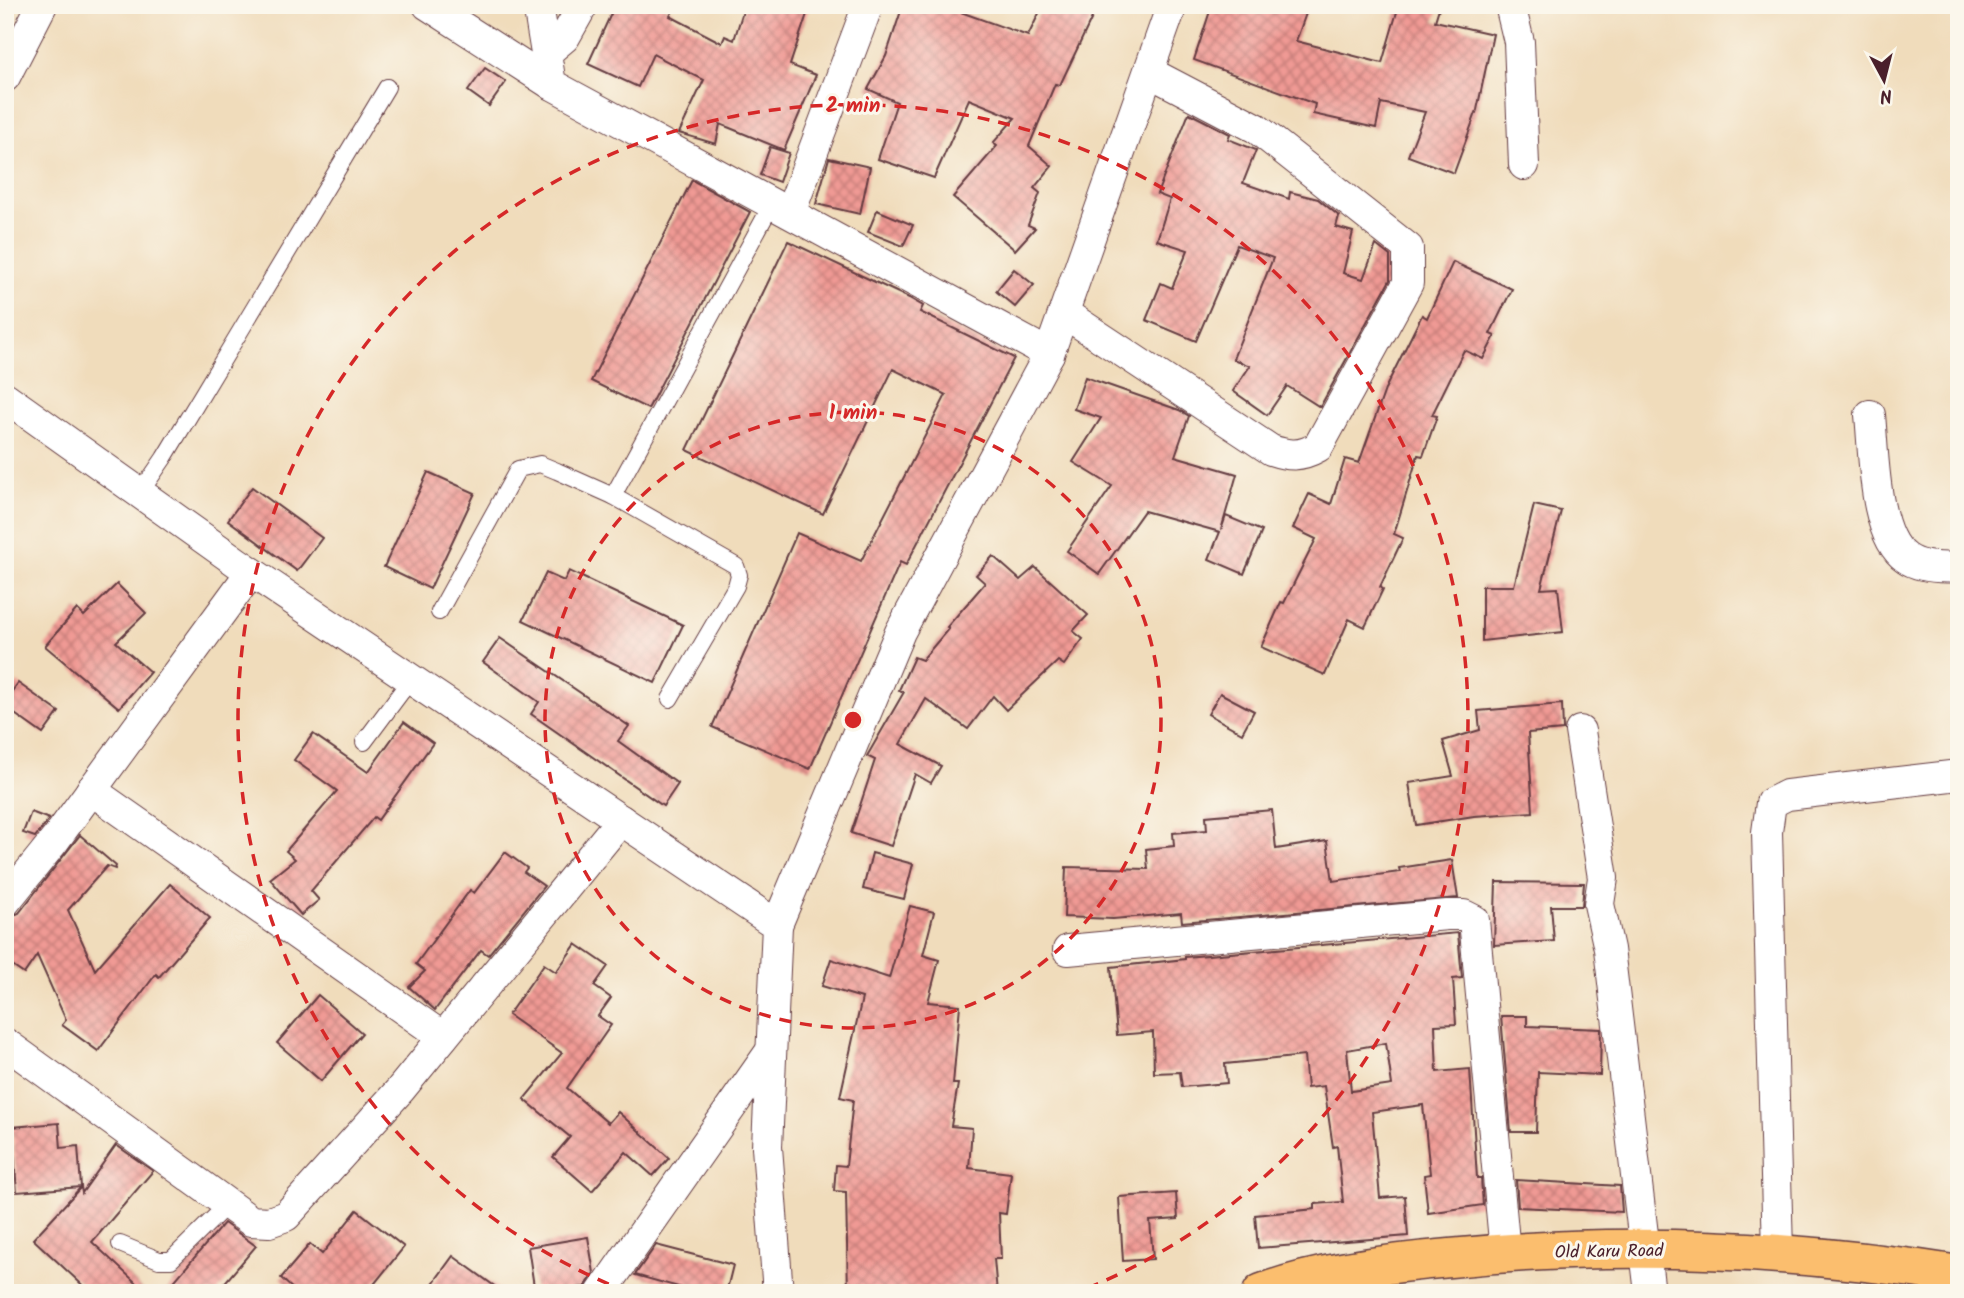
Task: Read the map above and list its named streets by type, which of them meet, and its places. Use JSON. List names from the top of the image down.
{
  "streets": {
    "main road": ["Old Karu Road"]
  },
  "north": "bottom",
  "rings": ["2 min", "1 min"]
}
